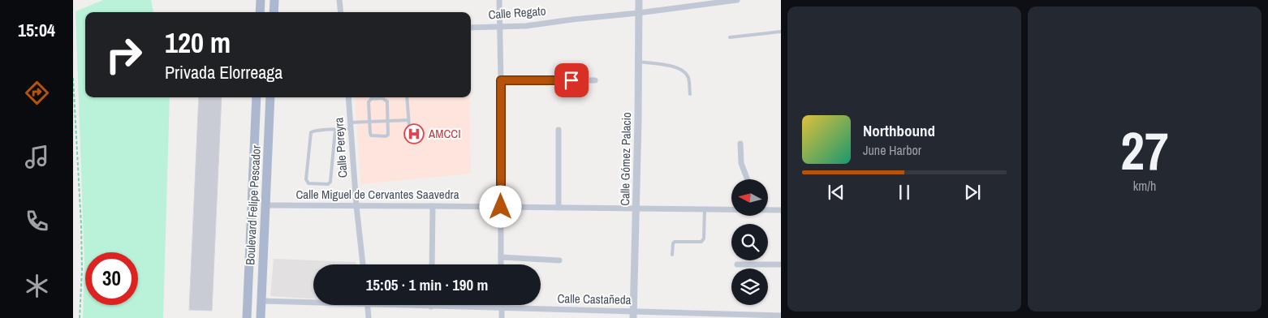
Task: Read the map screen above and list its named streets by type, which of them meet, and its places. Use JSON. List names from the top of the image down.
{
  "streets": {
    "main road": ["Boulevard Felipe Pescador"],
    "street": [
      "Calle Regato",
      "Calle Pereyra",
      "Calle Gómez Palacio",
      "Calle Miguel de Cervantes Saavedra",
      "Calle Castañeda"
    ]
  },
  "crossings": [
    ["Calle Regato", "Calle Gómez Palacio"],
    ["Calle Pereyra", "Calle Miguel de Cervantes Saavedra"],
    ["Calle Gómez Palacio", "Calle Miguel de Cervantes Saavedra"],
    ["Calle Gómez Palacio", "Calle Castañeda"],
    ["Calle Miguel de Cervantes Saavedra", "Boulevard Felipe Pescador"],
    ["Boulevard Felipe Pescador", "Calle Castañeda"]
  ],
  "places": {
    "hospital": ["AMCCI"]
  },
  "north": "left",
  "page": {
    "tabs": "15:04",
    "tile": ["27", "km/h"],
    "turn": ["120 m", "Privada Elorreaga"],
    "song": ["Northbound", "June Harbor"],
    "limit": "30",
    "trip": "15:05 · 1 min · 190 m"
  }
}
